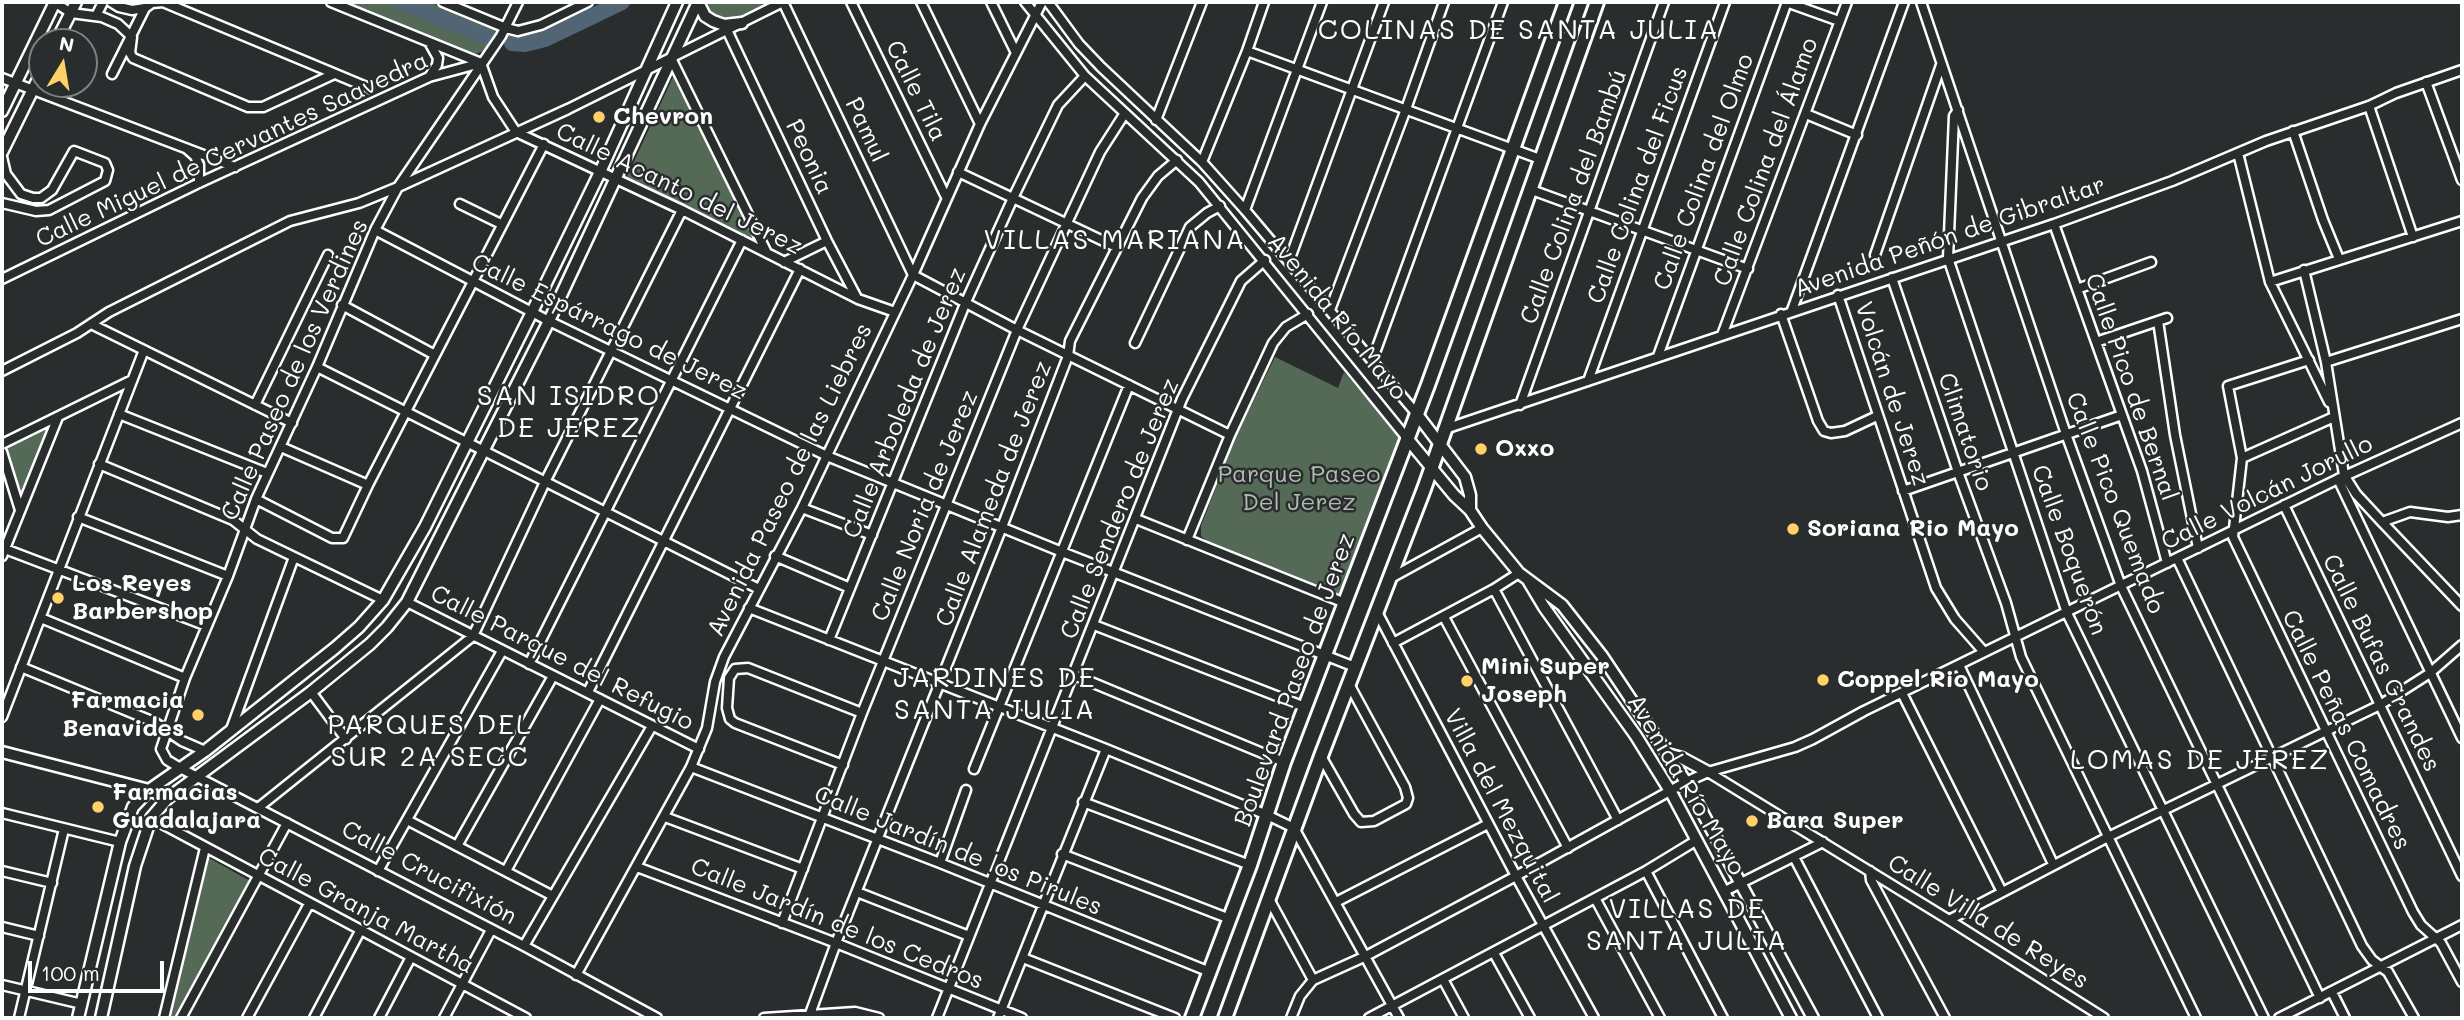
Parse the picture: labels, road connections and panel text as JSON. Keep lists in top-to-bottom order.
{
  "streets": {
    "main road": ["Boulevard Paseo de Jerez"],
    "street": [
      "Calle Tila",
      "Pamul",
      "Calle Miguel de Cervantes Saavedra",
      "Peonia",
      "Calle Colina del Álamo",
      "Calle Colina del Olmo",
      "Calle Colina del Ficus",
      "Calle Acanto del Jerez",
      "Calle Colina del Bambú",
      "Avenida Peñón de Gibraltar",
      "Avenida Río Mayo",
      "Calle Espárrago de Jerez",
      "Calle Paseo de los Verdines",
      "Calle Pico de Bernal",
      "Volcán de Jerez",
      "Calle Arboleda de Jerez",
      "Climatorio",
      "Avenida Paseo de las Liebres",
      "Calle Volcán Jorullo",
      "Calle Alameda de Jerez",
      "Calle Pico Quemado",
      "Calle Noria de Jerez",
      "Calle Sendero de Jerez",
      "Calle Boquerón",
      "Calle Parque del Refugio",
      "Calle Bufas Grandes",
      "Calle Peñas Comadres",
      "Villa del Mezquital",
      "Calle Jardín de los Pirules",
      "Calle Crucifixión",
      "Calle Granja Martha",
      "Calle Villa de Reyes",
      "Calle Jardín de los Cedros"
    ]
  },
  "crossings": [
    ["Calle Tila", "Avenida Paseo de las Liebres"],
    ["Pamul", "Avenida Paseo de las Liebres"],
    ["Calle Miguel de Cervantes Saavedra", "Calle Paseo de los Verdines"],
    ["Peonia", "Calle Acanto del Jerez"],
    ["Calle Colina del Álamo", "Avenida Peñón de Gibraltar"],
    ["Calle Colina del Olmo", "Avenida Peñón de Gibraltar"],
    ["Calle Colina del Ficus", "Avenida Peñón de Gibraltar"],
    ["Calle Acanto del Jerez", "Avenida Paseo de las Liebres"],
    ["Calle Colina del Bambú", "Avenida Peñón de Gibraltar"],
    ["Avenida Peñón de Gibraltar", "Calle Pico de Bernal"],
    ["Avenida Peñón de Gibraltar", "Volcán de Jerez"],
    ["Avenida Peñón de Gibraltar", "Climatorio"],
    ["Avenida Peñón de Gibraltar", "Calle Pico Quemado"],
    ["Avenida Peñón de Gibraltar", "Calle Boquerón"],
    ["Avenida Peñón de Gibraltar", "Boulevard Paseo de Jerez"],
    ["Avenida Río Mayo", "Calle Arboleda de Jerez"],
    ["Avenida Río Mayo", "Avenida Paseo de las Liebres"],
    ["Avenida Río Mayo", "Calle Volcán Jorullo"],
    ["Avenida Río Mayo", "Calle Alameda de Jerez"],
    ["Avenida Río Mayo", "Calle Noria de Jerez"],
    ["Avenida Río Mayo", "Calle Sendero de Jerez"],
    ["Avenida Río Mayo", "Boulevard Paseo de Jerez"],
    ["Calle Espárrago de Jerez", "Calle Paseo de los Verdines"],
    ["Calle Espárrago de Jerez", "Calle Arboleda de Jerez"],
    ["Calle Espárrago de Jerez", "Avenida Paseo de las Liebres"],
    ["Calle Espárrago de Jerez", "Calle Alameda de Jerez"],
    ["Calle Espárrago de Jerez", "Calle Noria de Jerez"],
    ["Calle Espárrago de Jerez", "Calle Sendero de Jerez"],
    ["Calle Espárrago de Jerez", "Boulevard Paseo de Jerez"],
    ["Calle Paseo de los Verdines", "Calle Crucifixión"],
    ["Calle Pico de Bernal", "Calle Volcán Jorullo"],
    ["Volcán de Jerez", "Calle Volcán Jorullo"],
    ["Climatorio", "Calle Volcán Jorullo"],
    ["Avenida Paseo de las Liebres", "Calle Parque del Refugio"],
    ["Avenida Paseo de las Liebres", "Calle Jardín de los Pirules"],
    ["Avenida Paseo de las Liebres", "Calle Crucifixión"],
    ["Avenida Paseo de las Liebres", "Calle Jardín de los Cedros"],
    ["Calle Volcán Jorullo", "Calle Pico Quemado"],
    ["Calle Volcán Jorullo", "Calle Boquerón"],
    ["Calle Volcán Jorullo", "Calle Bufas Grandes"],
    ["Calle Volcán Jorullo", "Calle Peñas Comadres"],
    ["Calle Volcán Jorullo", "Villa del Mezquital"],
    ["Calle Volcán Jorullo", "Calle Villa de Reyes"],
    ["Calle Alameda de Jerez", "Calle Jardín de los Pirules"],
    ["Calle Alameda de Jerez", "Calle Jardín de los Cedros"],
    ["Calle Pico Quemado", "Calle Boquerón"],
    ["Calle Noria de Jerez", "Calle Jardín de los Pirules"],
    ["Calle Noria de Jerez", "Calle Jardín de los Cedros"],
    ["Calle Sendero de Jerez", "Calle Jardín de los Pirules"],
    ["Calle Sendero de Jerez", "Calle Jardín de los Cedros"],
    ["Boulevard Paseo de Jerez", "Villa del Mezquital"],
    ["Boulevard Paseo de Jerez", "Calle Jardín de los Pirules"]
  ],
  "districts": [
    "COLINAS DE SANTA JULIA",
    "VILLAS MARIANA",
    "SAN ISIDRO DE JEREZ",
    "JARDINES DE SANTA JULIA",
    "PARQUES DEL SUR 2A SECC",
    "LOMAS DE JEREZ",
    "VILLAS DE SANTA JULIA"
  ],
  "parks": ["Parque Paseo Del Jerez"],
  "places": [
    "Chevron",
    "Oxxo",
    "Soriana Rio Mayo",
    "Los Reyes Barbershop",
    "Coppel Rio Mayo",
    "Mini Super Joseph",
    "Farmacia Benavides",
    "Farmacias Guadalajara",
    "Bara Super"
  ],
  "scale_bar": "100 m",
  "north": "top"
}
